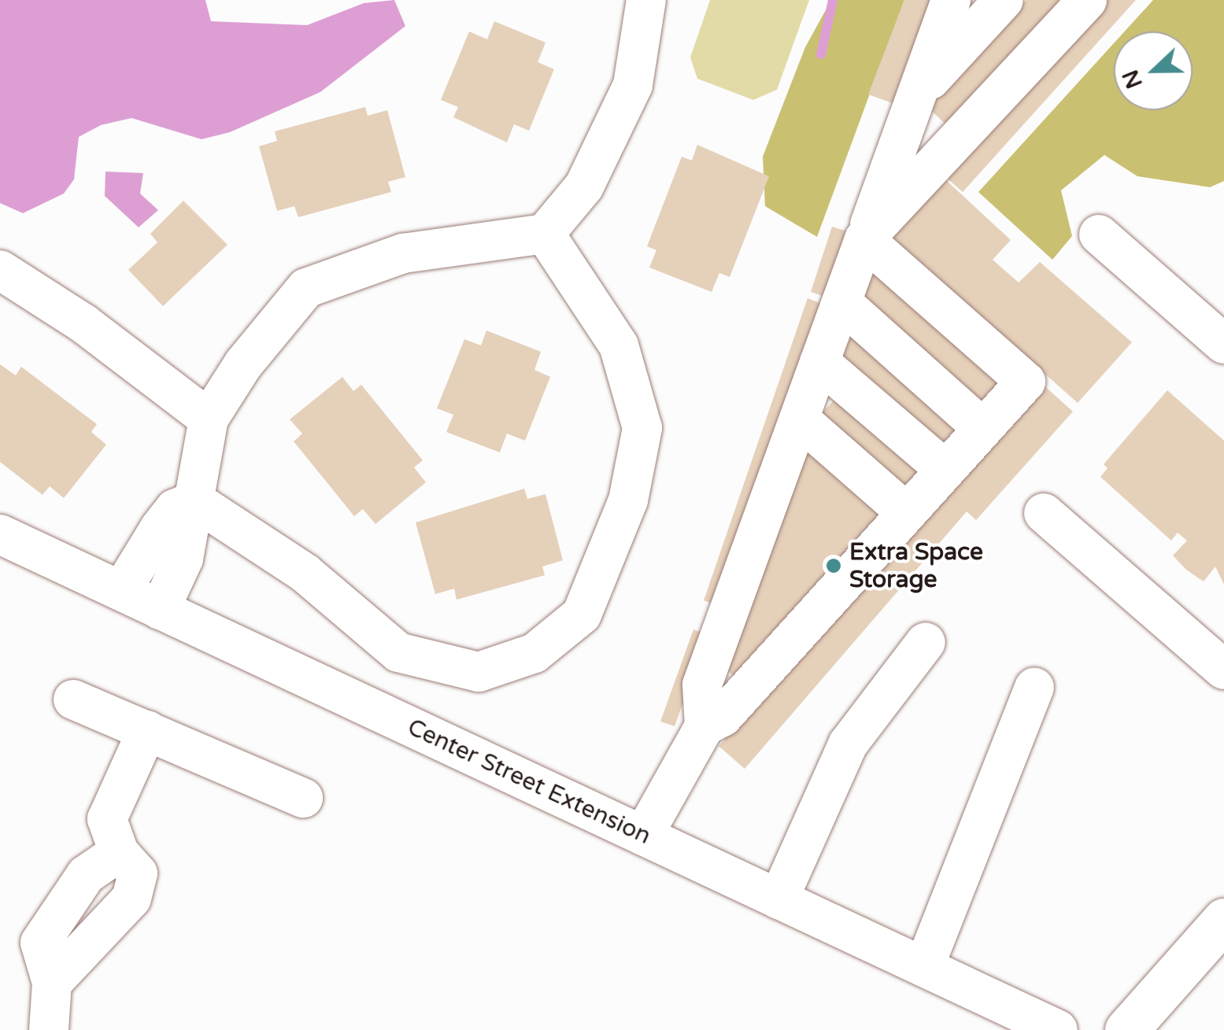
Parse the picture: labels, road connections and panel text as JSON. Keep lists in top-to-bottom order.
{
  "streets": {
    "street": ["Center Street Extension"]
  },
  "places": ["Extra Space Storage"],
  "north": "left"
}
